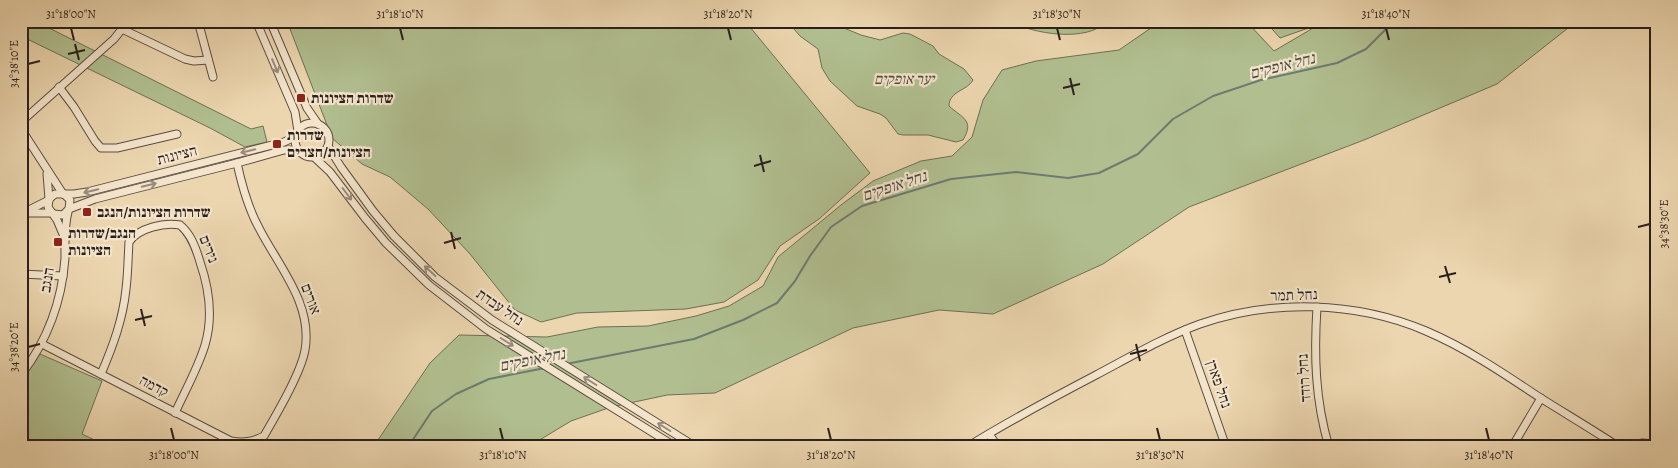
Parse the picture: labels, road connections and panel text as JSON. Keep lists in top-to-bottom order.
{
  "streets": {
    "street": [
      "הציונות",
      "נירים",
      "הנגב",
      "נחל תמר",
      "אורים",
      "נחל עבדת",
      "נחל רודד",
      "נחל פארן",
      "קדמה"
    ]
  },
  "crossings": [
    ["הציונות", "הנגב"],
    ["הציונות", "אורים"],
    ["הציונות", "נחל עבדת"],
    ["נירים", "קדמה"],
    ["הנגב", "קדמה"],
    ["נחל תמר", "נחל רודד"],
    ["נחל תמר", "נחל פארן"],
    ["אורים", "קדמה"]
  ],
  "water": ["נחל אופקים"],
  "parks": ["יער אופקים"],
  "places": {
    "transit": [
      "שדרות הציונות",
      "שדרות הציונות/חצרים",
      "שדרות הציונות/הנגב",
      "הנגב/שדרות הציונות"
    ]
  },
  "coordinates": [
    "31°18'00\"N",
    "31°18'10\"N",
    "31°18'20\"N",
    "31°18'30\"N",
    "31°18'40\"N",
    "34°38'10\"E",
    "34°38'30\"E",
    "34°38'20\"E"
  ]
}
